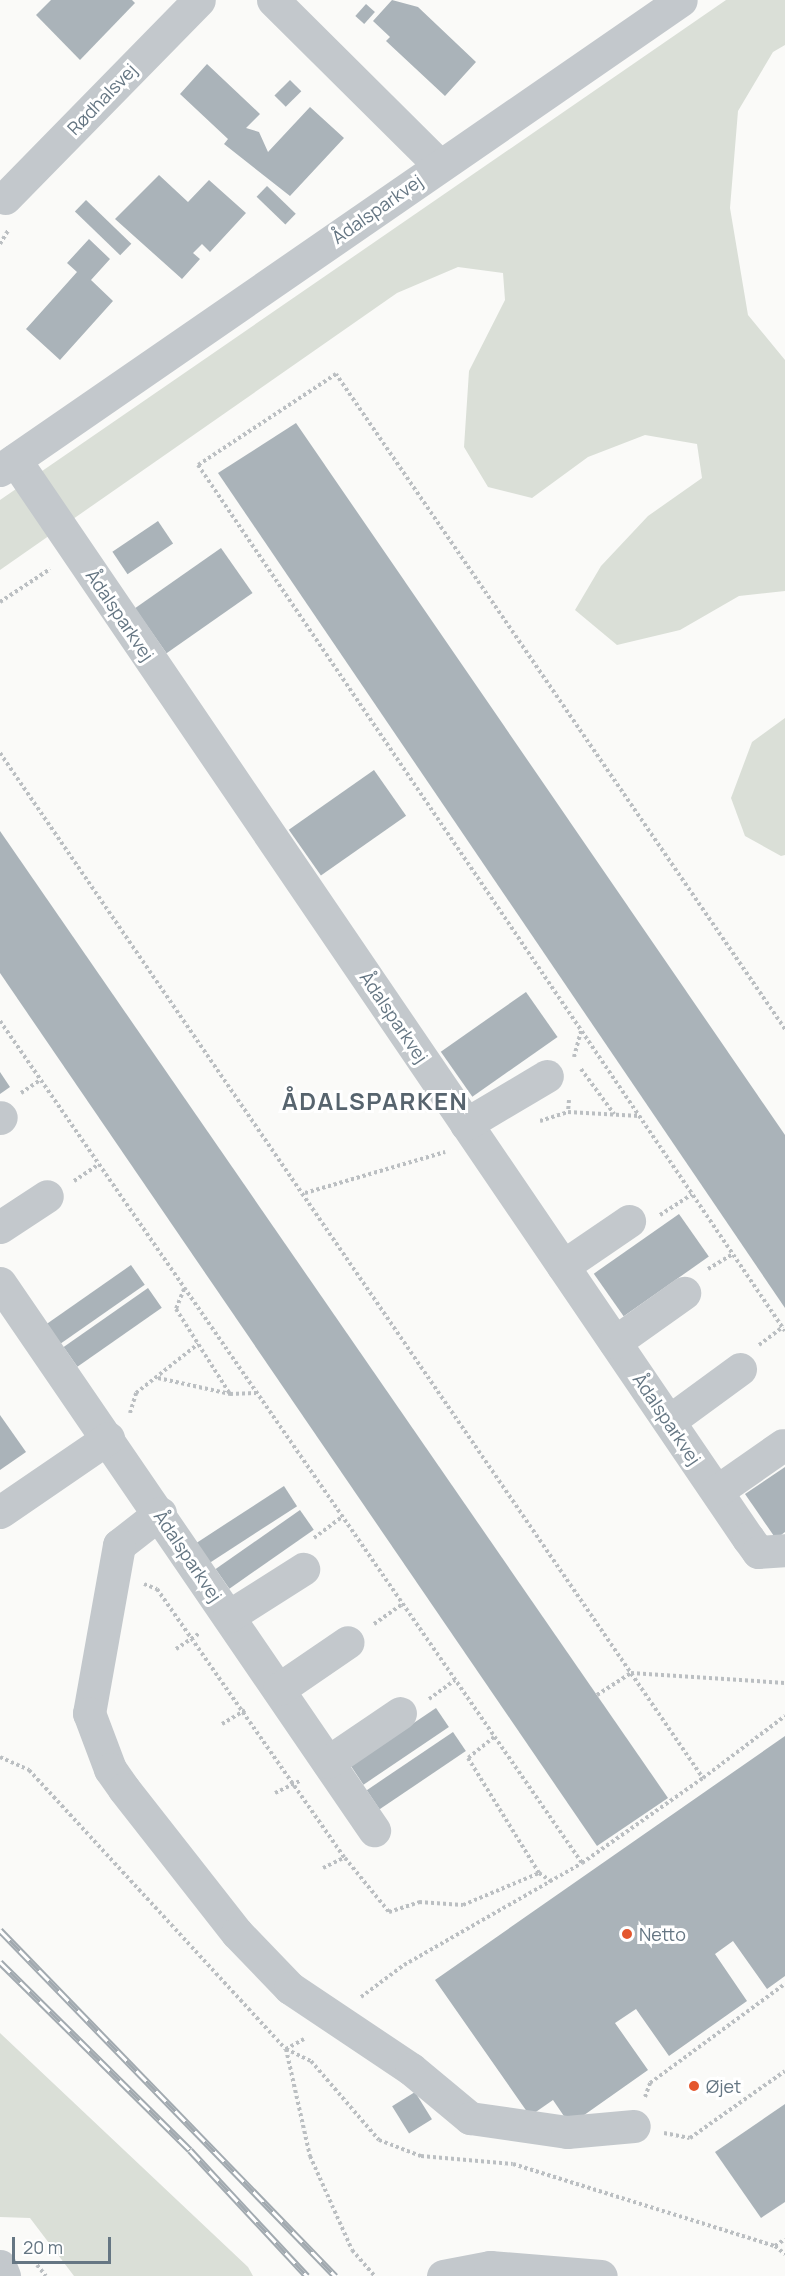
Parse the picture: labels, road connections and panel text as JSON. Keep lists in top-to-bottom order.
{
  "streets": {
    "street": ["Rødhalsvej", "Ådalsparkvej"]
  },
  "districts": ["ÅDALSPARKEN"],
  "places": ["Netto", "Øjet"],
  "scale_bar": "20 m"
}
